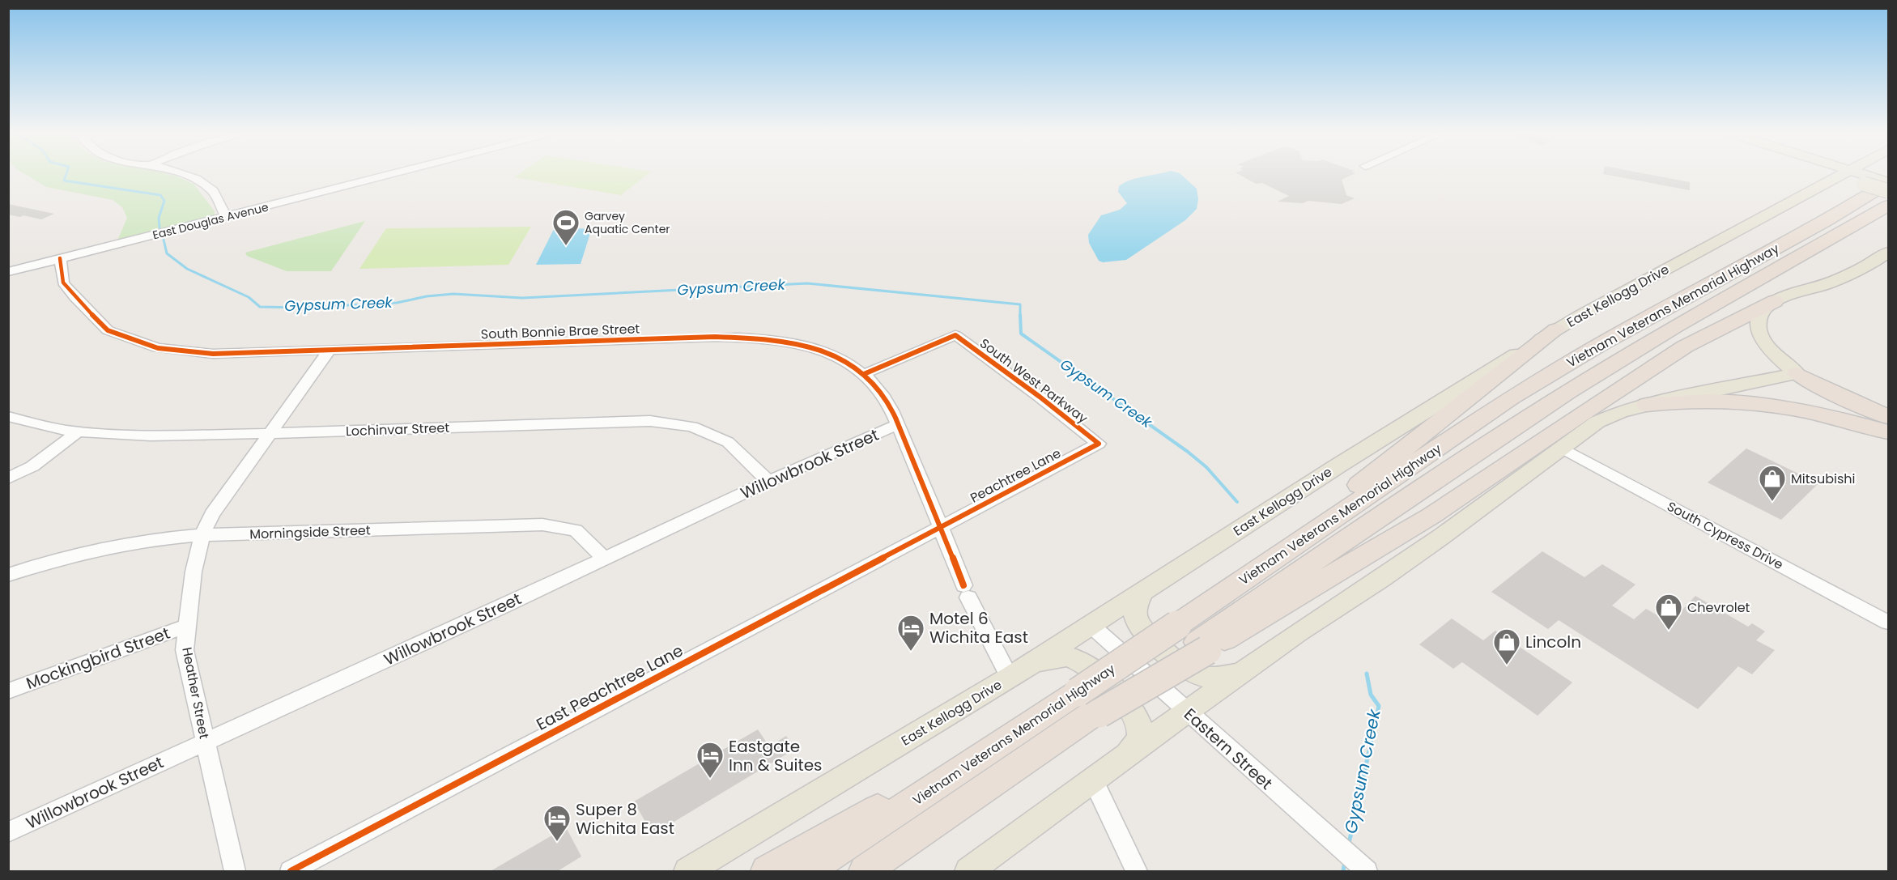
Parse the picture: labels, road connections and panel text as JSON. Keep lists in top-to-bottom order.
{
  "streets": {
    "highway": ["Vietnam Veterans Memorial Highway"],
    "main road": ["East Kellogg Drive"],
    "street": [
      "East Douglas Avenue",
      "South Bonnie Brae Street",
      "South West Parkway",
      "Lochinvar Street",
      "Willowbrook Street",
      "Peachtree Lane",
      "Morningside Street",
      "South Cypress Drive",
      "Mockingbird Street",
      "East Peachtree Lane",
      "Heather Street",
      "Eastern Street"
    ]
  },
  "crossings": [
    ["East Douglas Avenue", "South Bonnie Brae Street"],
    ["East Kellogg Drive", "South Bonnie Brae Street"],
    ["East Kellogg Drive", "Eastern Street"],
    ["South Bonnie Brae Street", "South West Parkway"],
    ["South Bonnie Brae Street", "Willowbrook Street"],
    ["South Bonnie Brae Street", "Peachtree Lane"],
    ["South Bonnie Brae Street", "East Peachtree Lane"],
    ["South Bonnie Brae Street", "Heather Street"],
    ["South West Parkway", "Peachtree Lane"],
    ["Lochinvar Street", "Willowbrook Street"],
    ["Lochinvar Street", "Heather Street"],
    ["Willowbrook Street", "Morningside Street"],
    ["Willowbrook Street", "Heather Street"],
    ["Peachtree Lane", "East Peachtree Lane"],
    ["Morningside Street", "Heather Street"],
    ["Mockingbird Street", "Heather Street"]
  ],
  "water": ["Gypsum Creek"],
  "places": {
    "sports": ["Garvey Aquatic Center"],
    "shop": ["Mitsubishi", "Chevrolet", "Lincoln"],
    "hotel": ["Motel 6 Wichita East", "Eastgate Inn & Suites", "Super 8 Wichita East"]
  }
}
